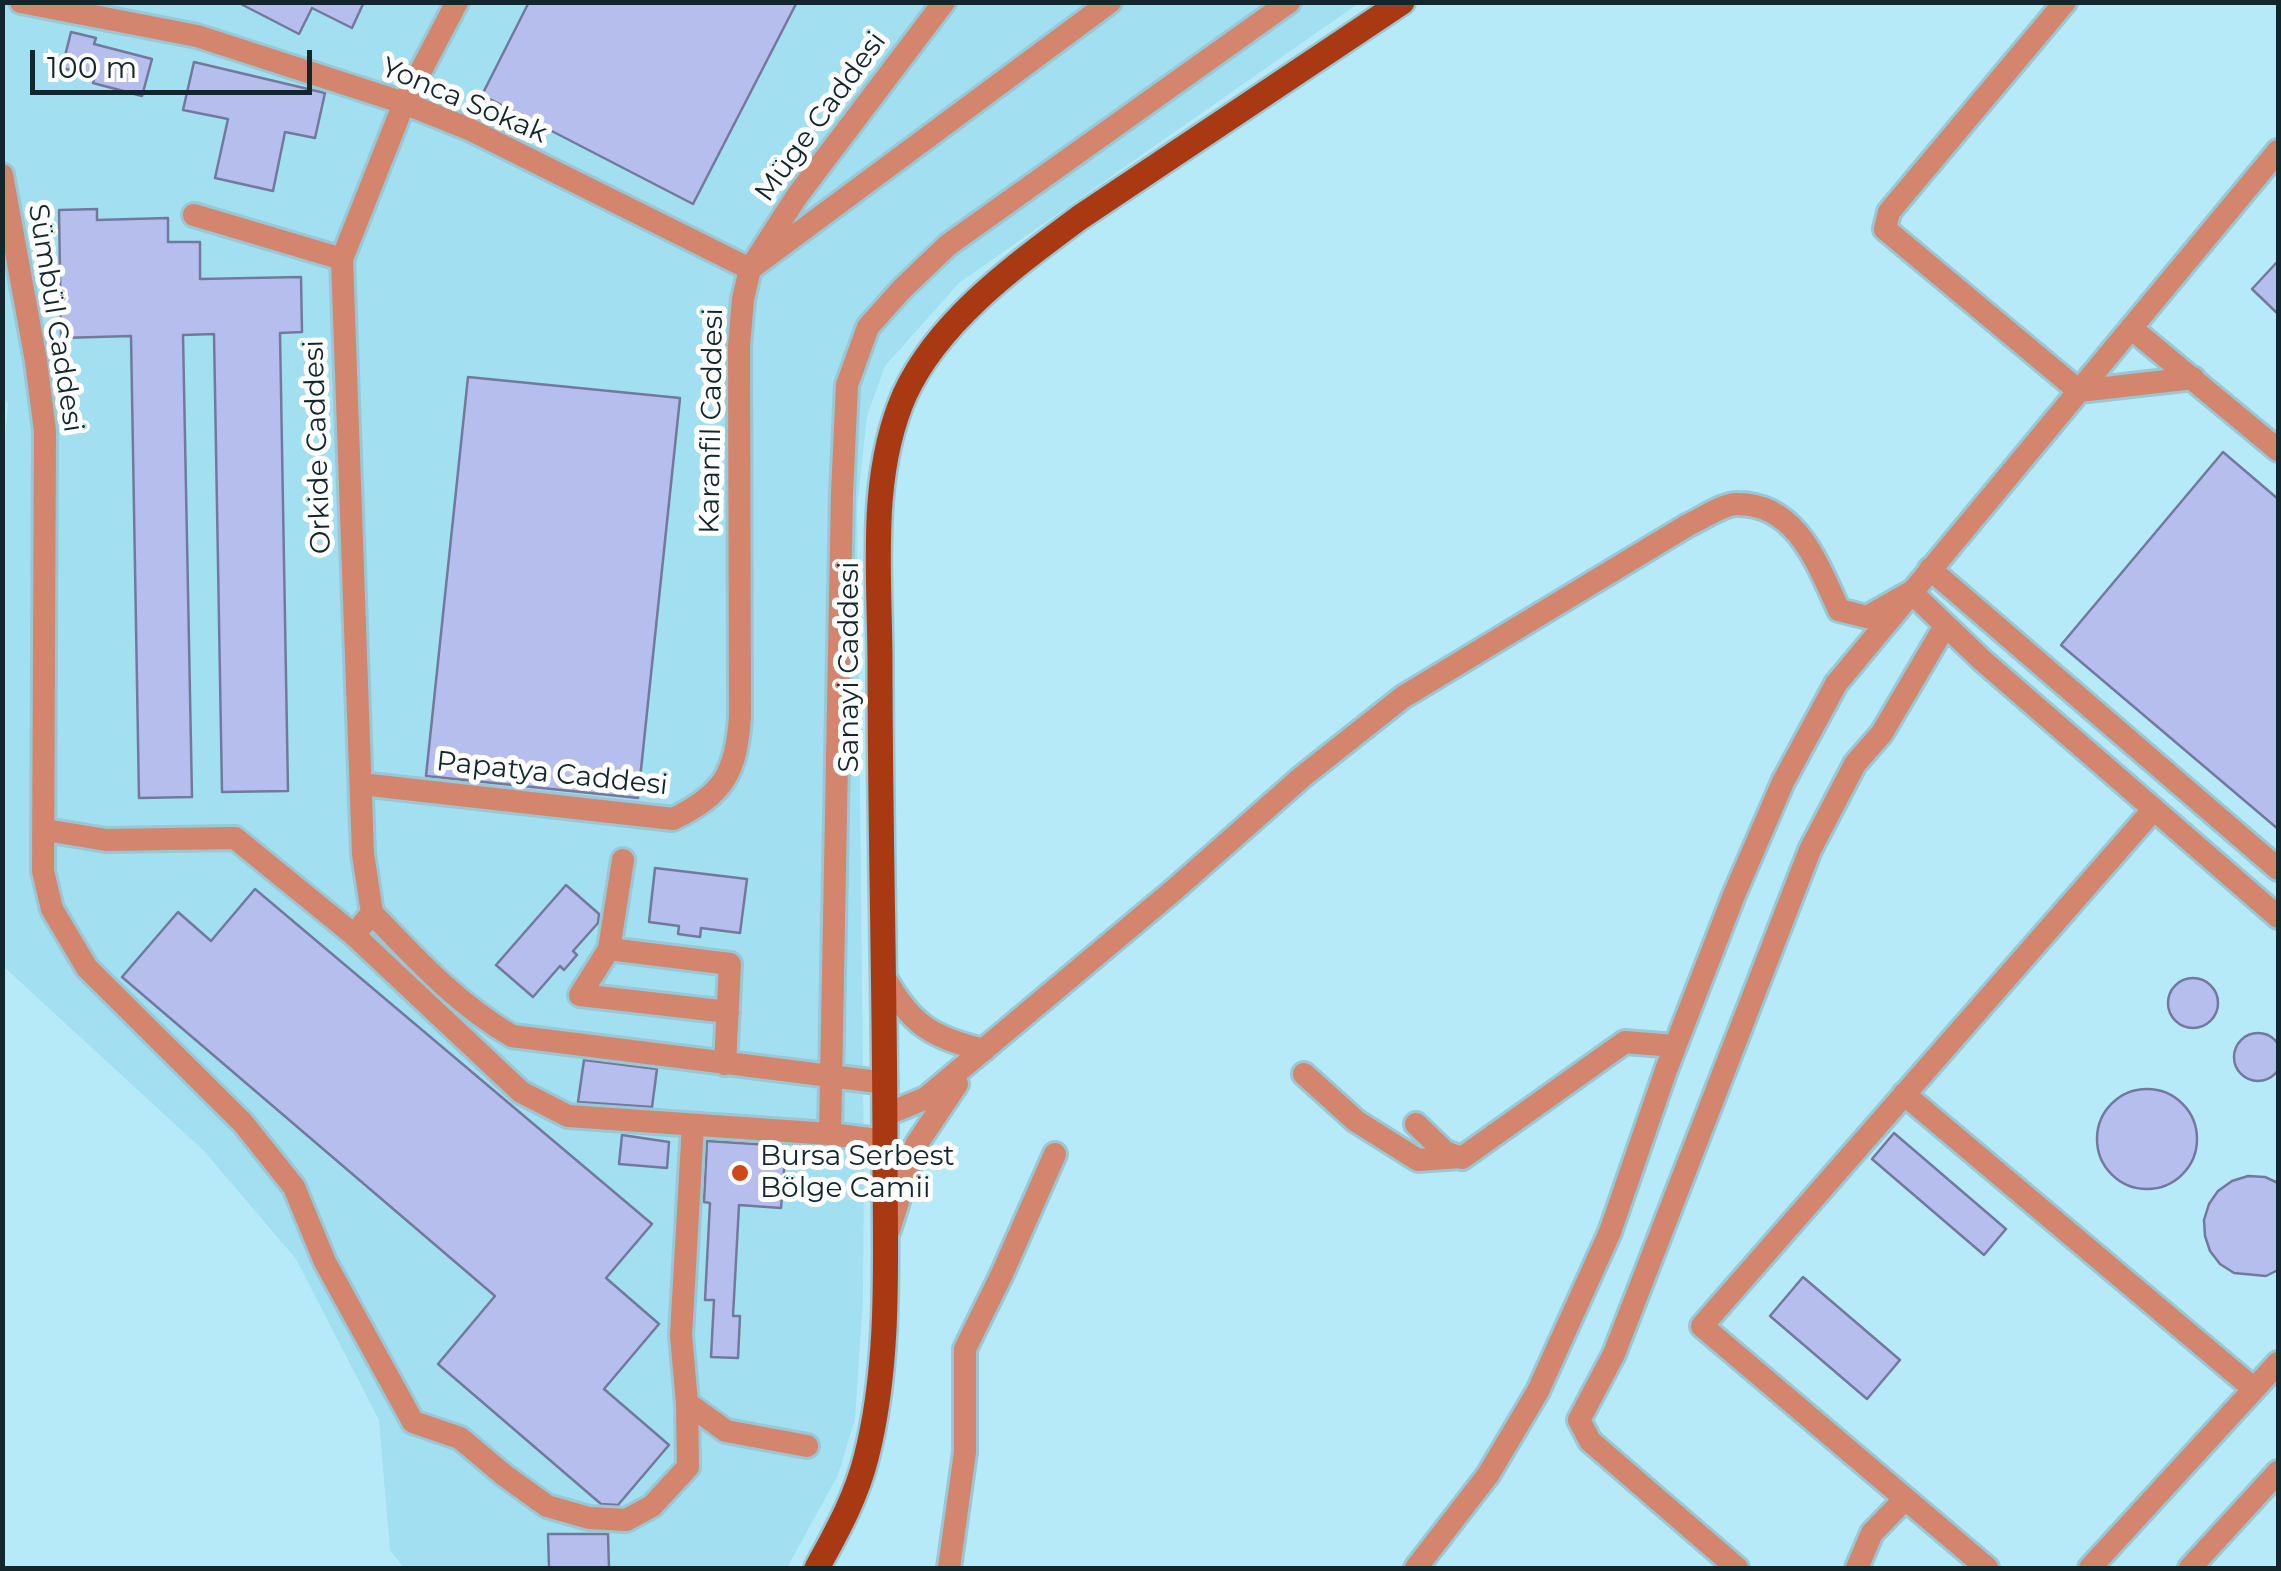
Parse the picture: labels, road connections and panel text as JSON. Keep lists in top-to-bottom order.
{
  "streets": {
    "main road": ["Sanayi Caddesi"],
    "street": [
      "Yonca Sokak",
      "Müge Caddesi",
      "Sümbül Caddesi",
      "Karanfil Caddesi",
      "Orkide Caddesi",
      "Papatya Caddesi"
    ]
  },
  "crossings": [
    ["Yonca Sokak", "Müge Caddesi"],
    ["Yonca Sokak", "Karanfil Caddesi"],
    ["Yonca Sokak", "Orkide Caddesi"],
    ["Müge Caddesi", "Karanfil Caddesi"],
    ["Karanfil Caddesi", "Papatya Caddesi"],
    ["Orkide Caddesi", "Papatya Caddesi"]
  ],
  "places": ["Bursa Serbest Bölge Camii"],
  "scale_bar": "100 m"
}
